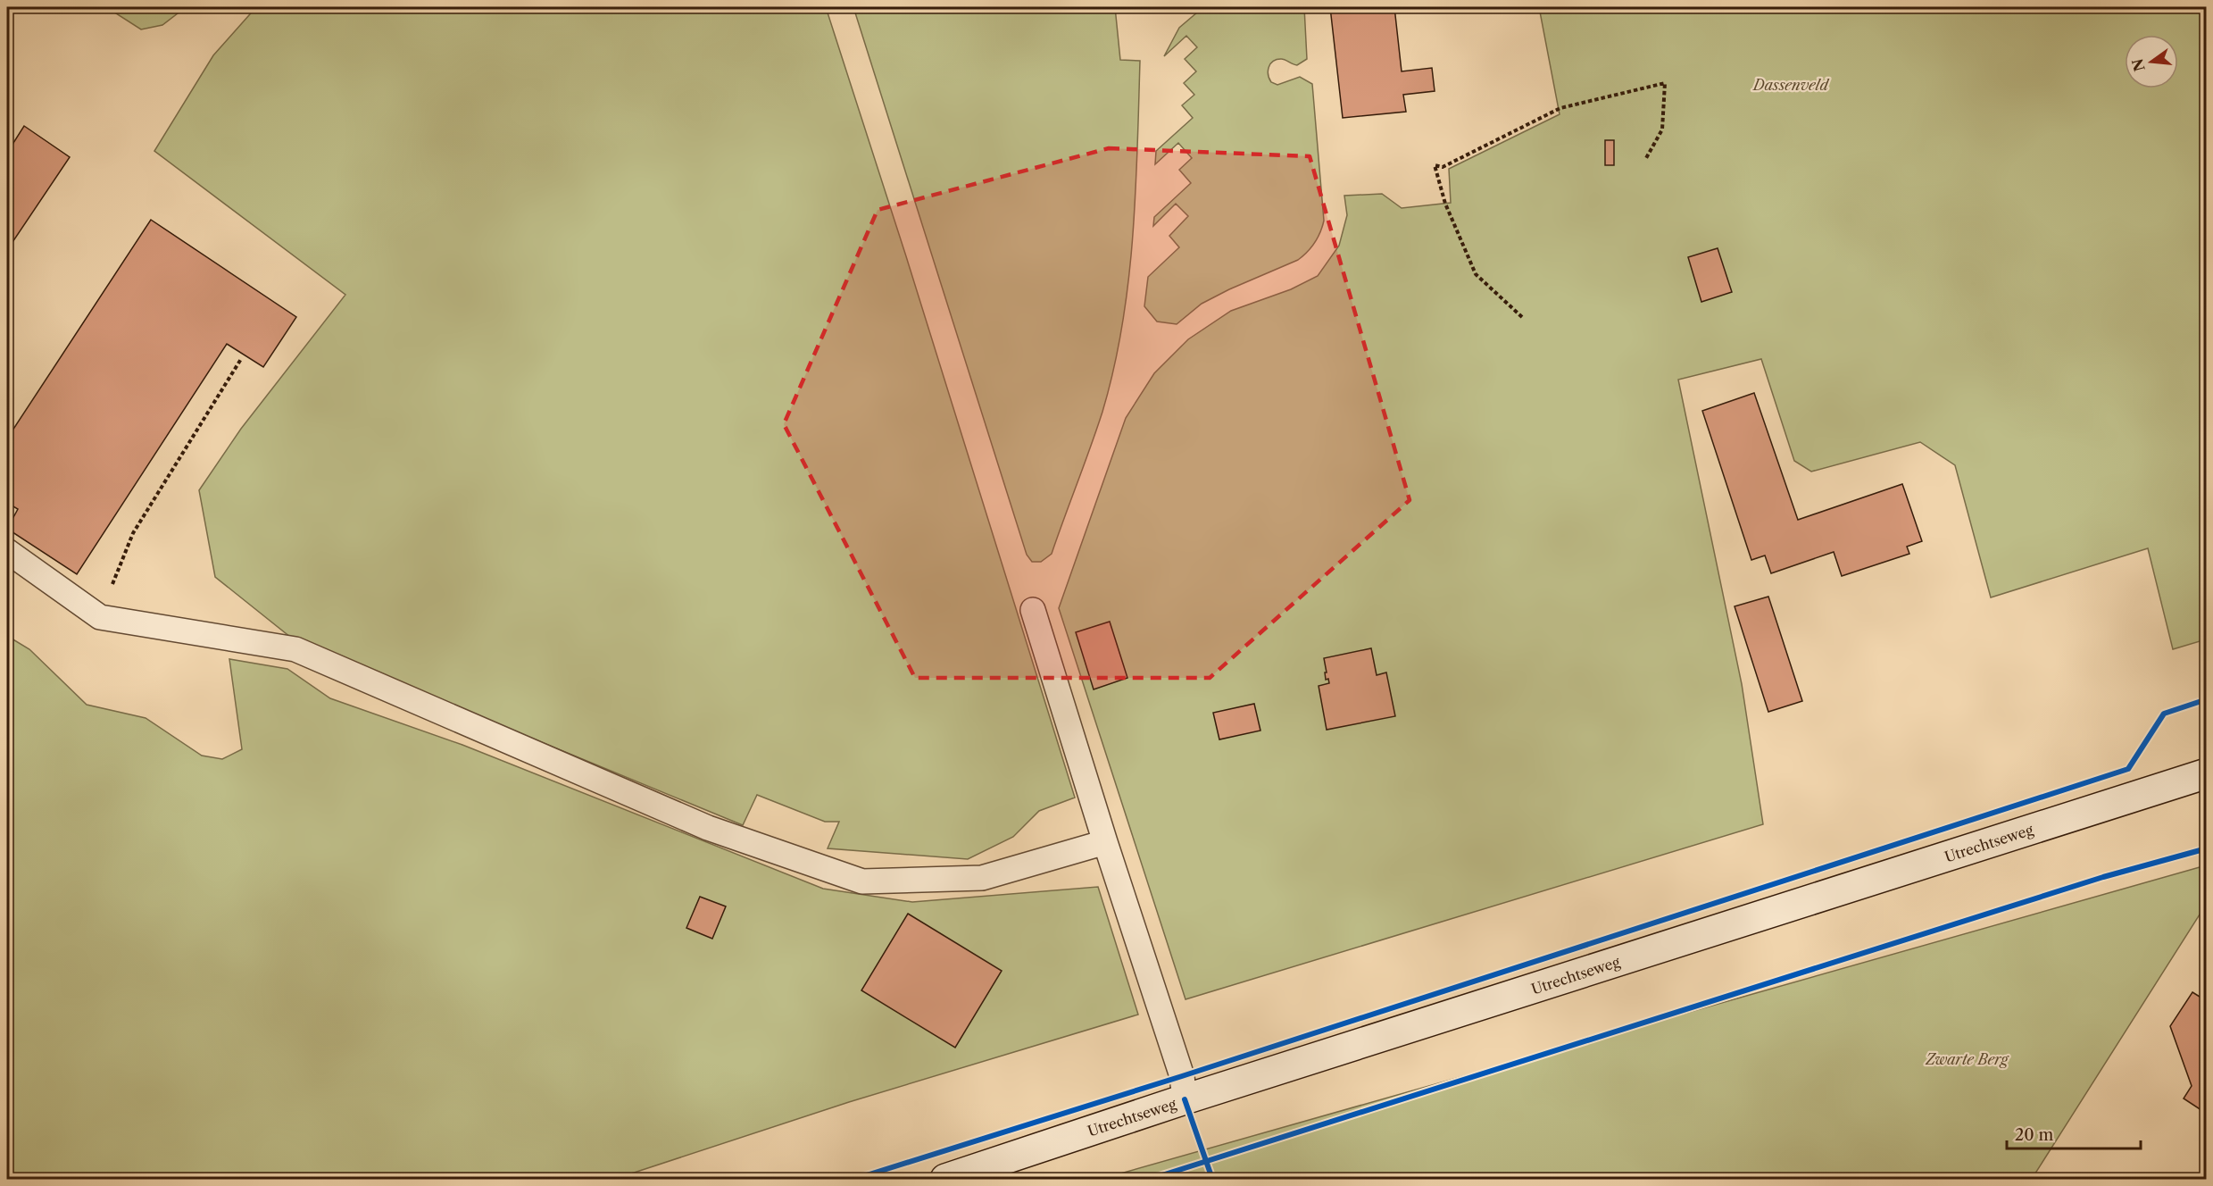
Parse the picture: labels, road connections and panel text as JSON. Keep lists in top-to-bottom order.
{
  "streets": {
    "main road": ["Utrechtseweg"]
  },
  "parks": ["Dassenveld", "Zwarte Berg"],
  "scale_bar": "20 m",
  "north": "left"
}
